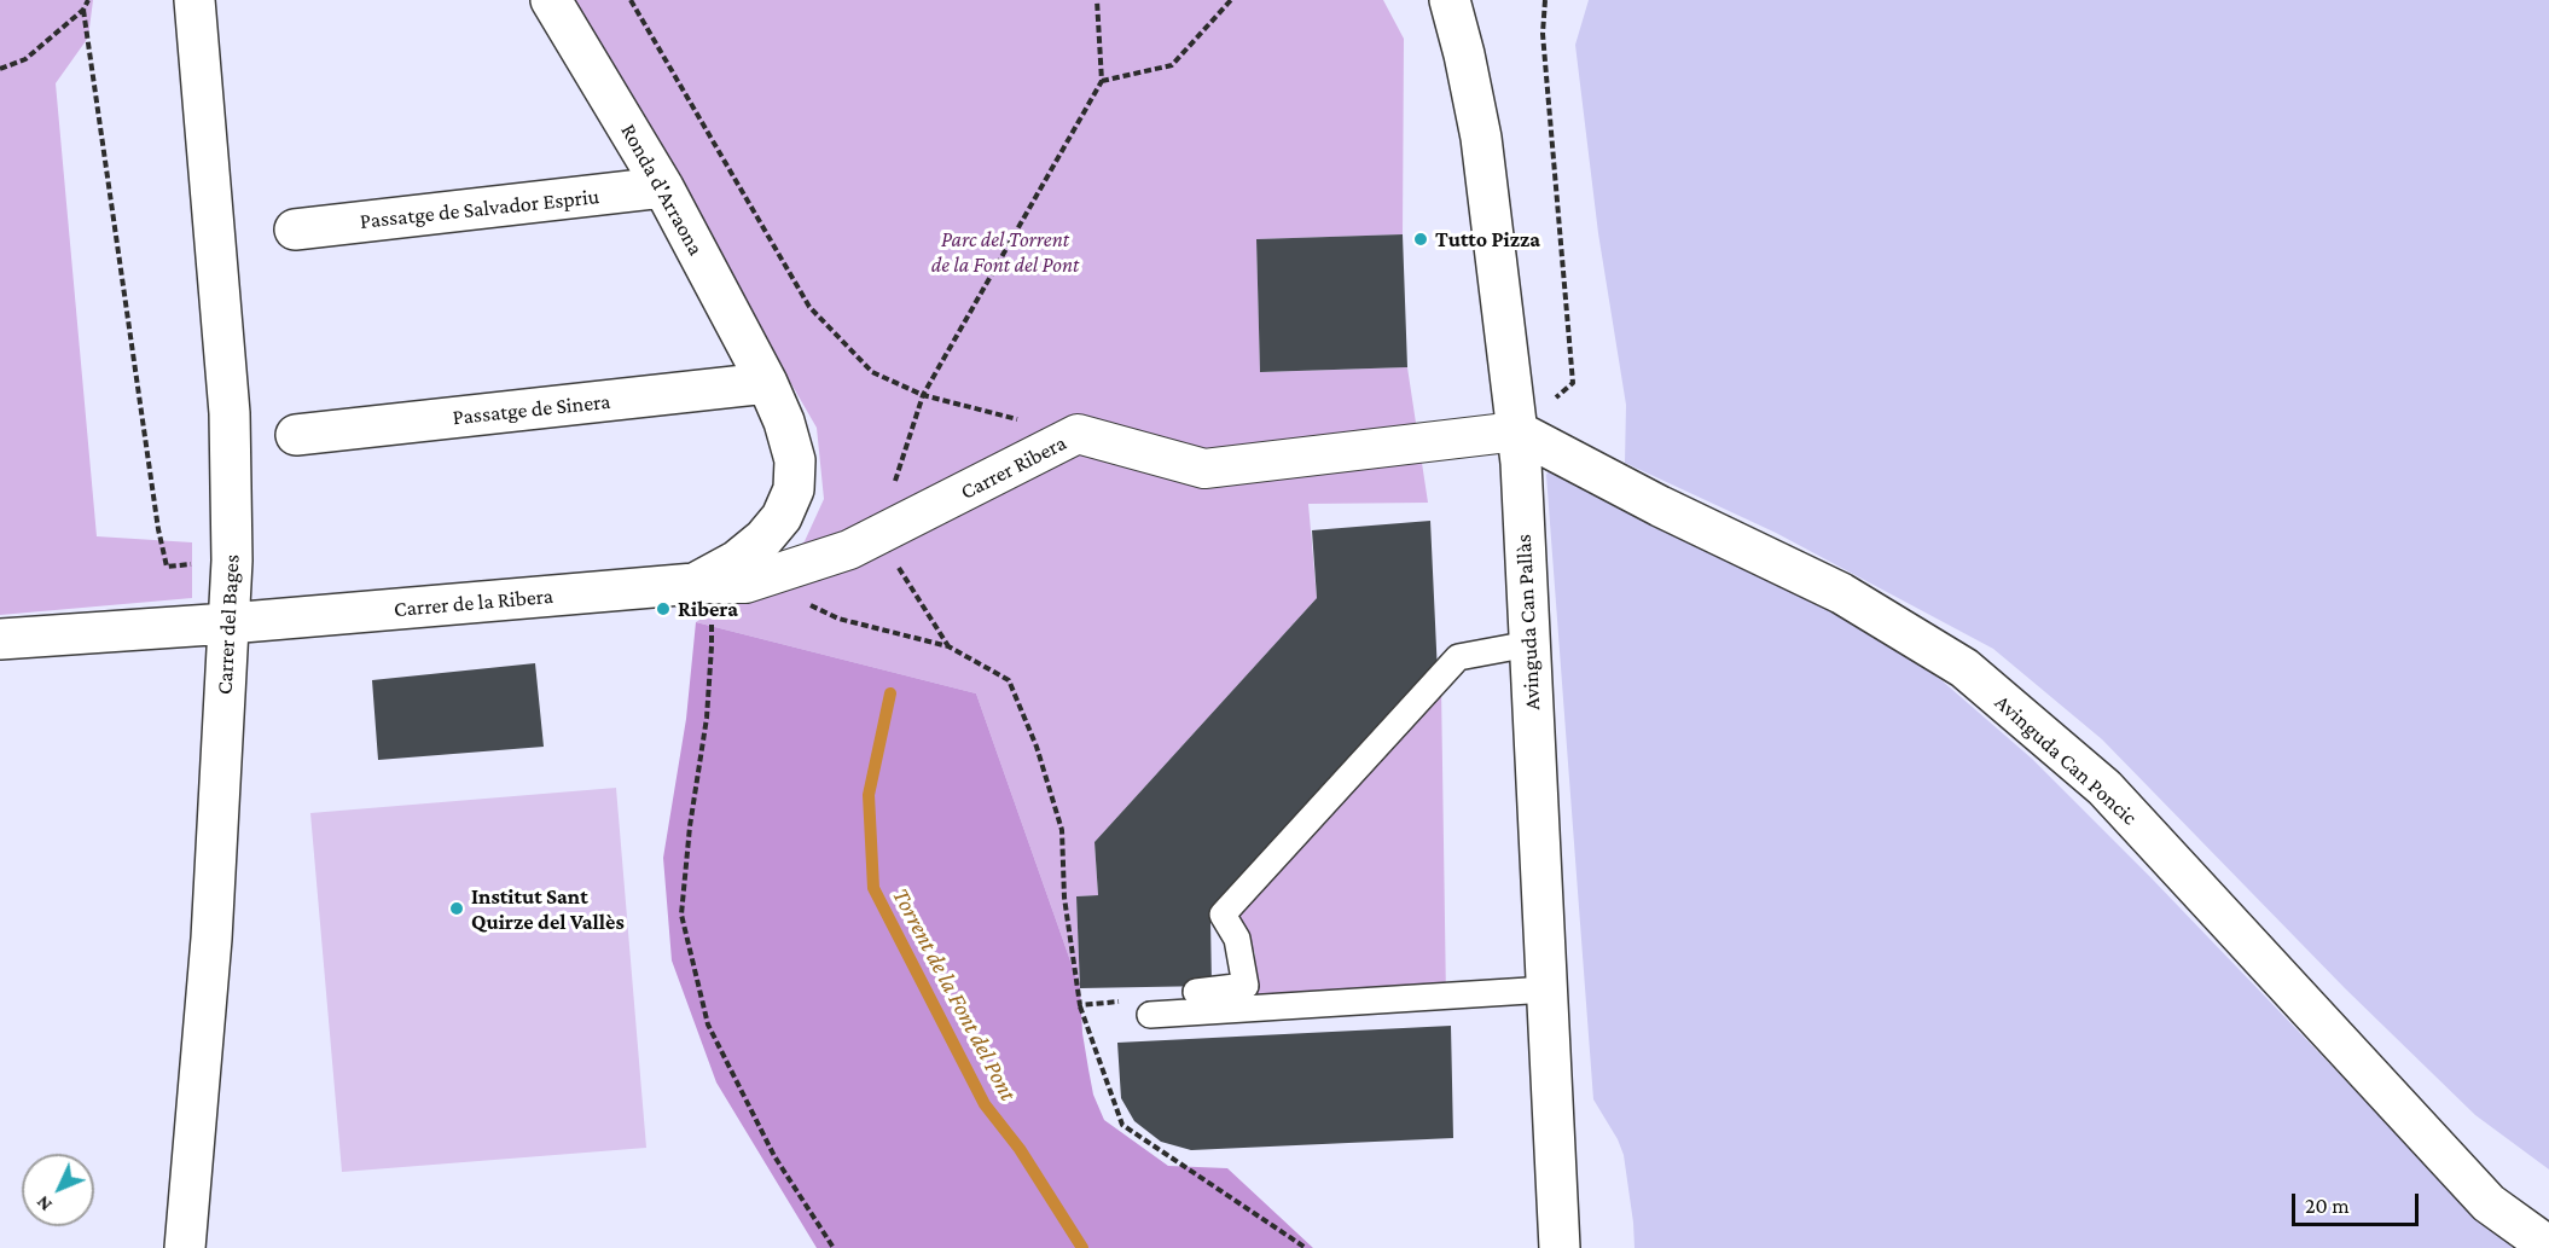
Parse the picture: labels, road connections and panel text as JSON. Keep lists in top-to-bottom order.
{
  "streets": {
    "street": [
      "Ronda d'Arraona",
      "Passatge de Salvador Espriu",
      "Passatge de Sinera",
      "Carrer Ribera",
      "Carrer de la Ribera",
      "Avinguda Can Pallàs",
      "Carrer del Bages",
      "Avinguda Can Poncic"
    ]
  },
  "crossings": [
    ["Ronda d'Arraona", "Passatge de Salvador Espriu"],
    ["Ronda d'Arraona", "Passatge de Sinera"],
    ["Ronda d'Arraona", "Carrer de la Ribera"],
    ["Passatge de Sinera", "Carrer de la Ribera"],
    ["Carrer Ribera", "Carrer de la Ribera"],
    ["Carrer Ribera", "Avinguda Can Pallàs"],
    ["Carrer Ribera", "Avinguda Can Poncic"],
    ["Carrer de la Ribera", "Carrer del Bages"],
    ["Avinguda Can Pallàs", "Avinguda Can Poncic"]
  ],
  "water": ["Torrent de la Font del Pont"],
  "parks": ["Parc del Torrent de la Font del Pont"],
  "places": ["Tutto Pizza", "Ribera", "Institut Sant Quirze del Vallès"],
  "scale_bar": "20 m",
  "north": "bottom left"
}
